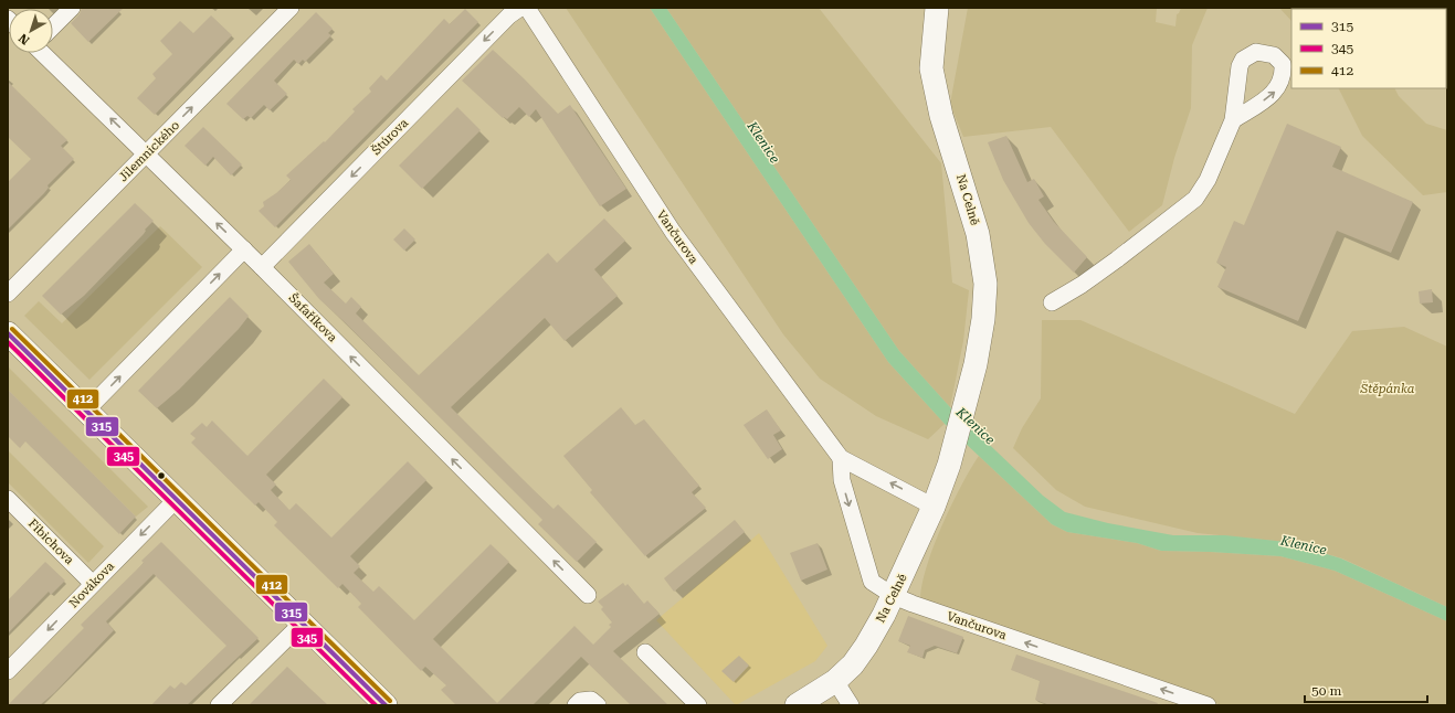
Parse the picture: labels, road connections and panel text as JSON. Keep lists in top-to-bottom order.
{
  "streets": {
    "street": [
      "Štúrova",
      "Jilemnického",
      "Na Celně",
      "Vančurova",
      "Šafaříkova",
      "Fibichova",
      "Novákova"
    ]
  },
  "crossings": [
    ["Štúrova", "Šafaříkova"],
    ["Jilemnického", "Šafaříkova"],
    ["Na Celně", "Vančurova"],
    ["Fibichova", "Novákova"]
  ],
  "one_way": [
    "Štúrova",
    "Jilemnického",
    "Šafaříkova",
    "Novákova"
  ],
  "water": ["Klenice"],
  "parks": ["Štěpánka"],
  "lines": ["transit line 412", "transit line 315", "transit line 345"],
  "legend": ["315", "345", "412"],
  "scale_bar": "50 m",
  "north": "bottom left"
}
